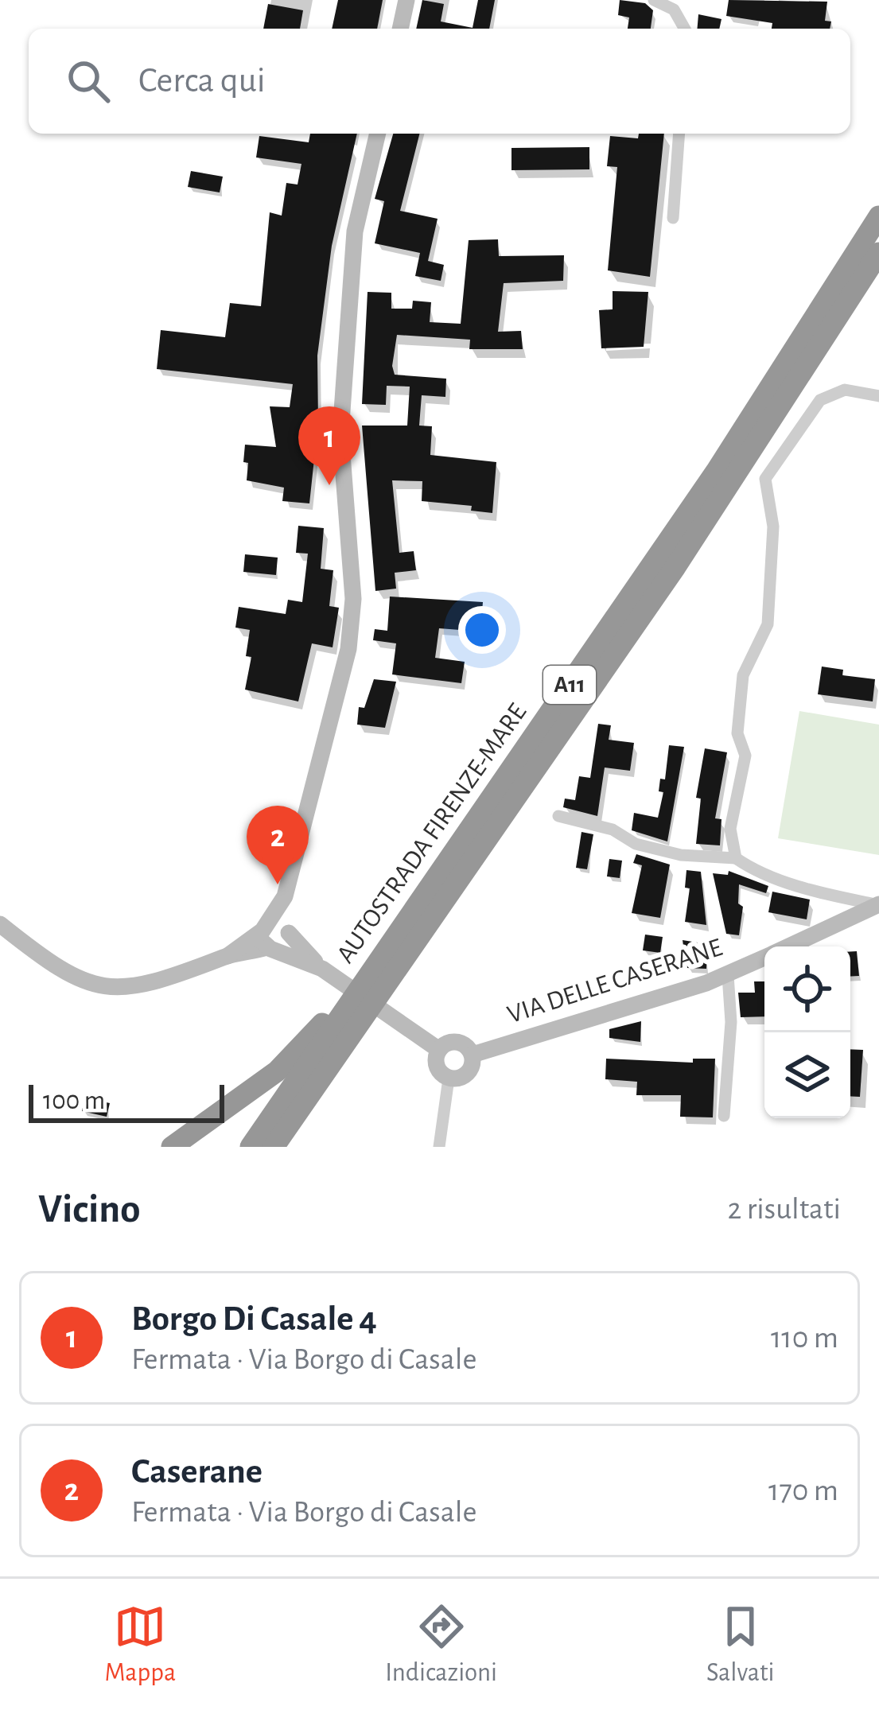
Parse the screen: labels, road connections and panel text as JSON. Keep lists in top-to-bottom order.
{
  "streets": {
    "highway": ["A11", "AUTOSTRADA FIRENZE-MARE"],
    "street": ["VIA DELLE CASERANE"]
  },
  "scale_bar": "100 m",
  "page": {
    "search": "Cerca qui",
    "pins": ["1", "2"],
    "scale": "100 m",
    "heading": ["Vicino", "2 risultati"],
    "list": [
      {
        "mark": "1",
        "name": "Borgo Di Casale 4",
        "note": "Fermata · Via Borgo di Casale",
        "value": "110 m"
      },
      {
        "mark": "2",
        "name": "Caserane",
        "note": "Fermata · Via Borgo di Casale",
        "value": "170 m"
      }
    ],
    "nav": ["Mappa", "Indicazioni", "Salvati"]
  }
}
